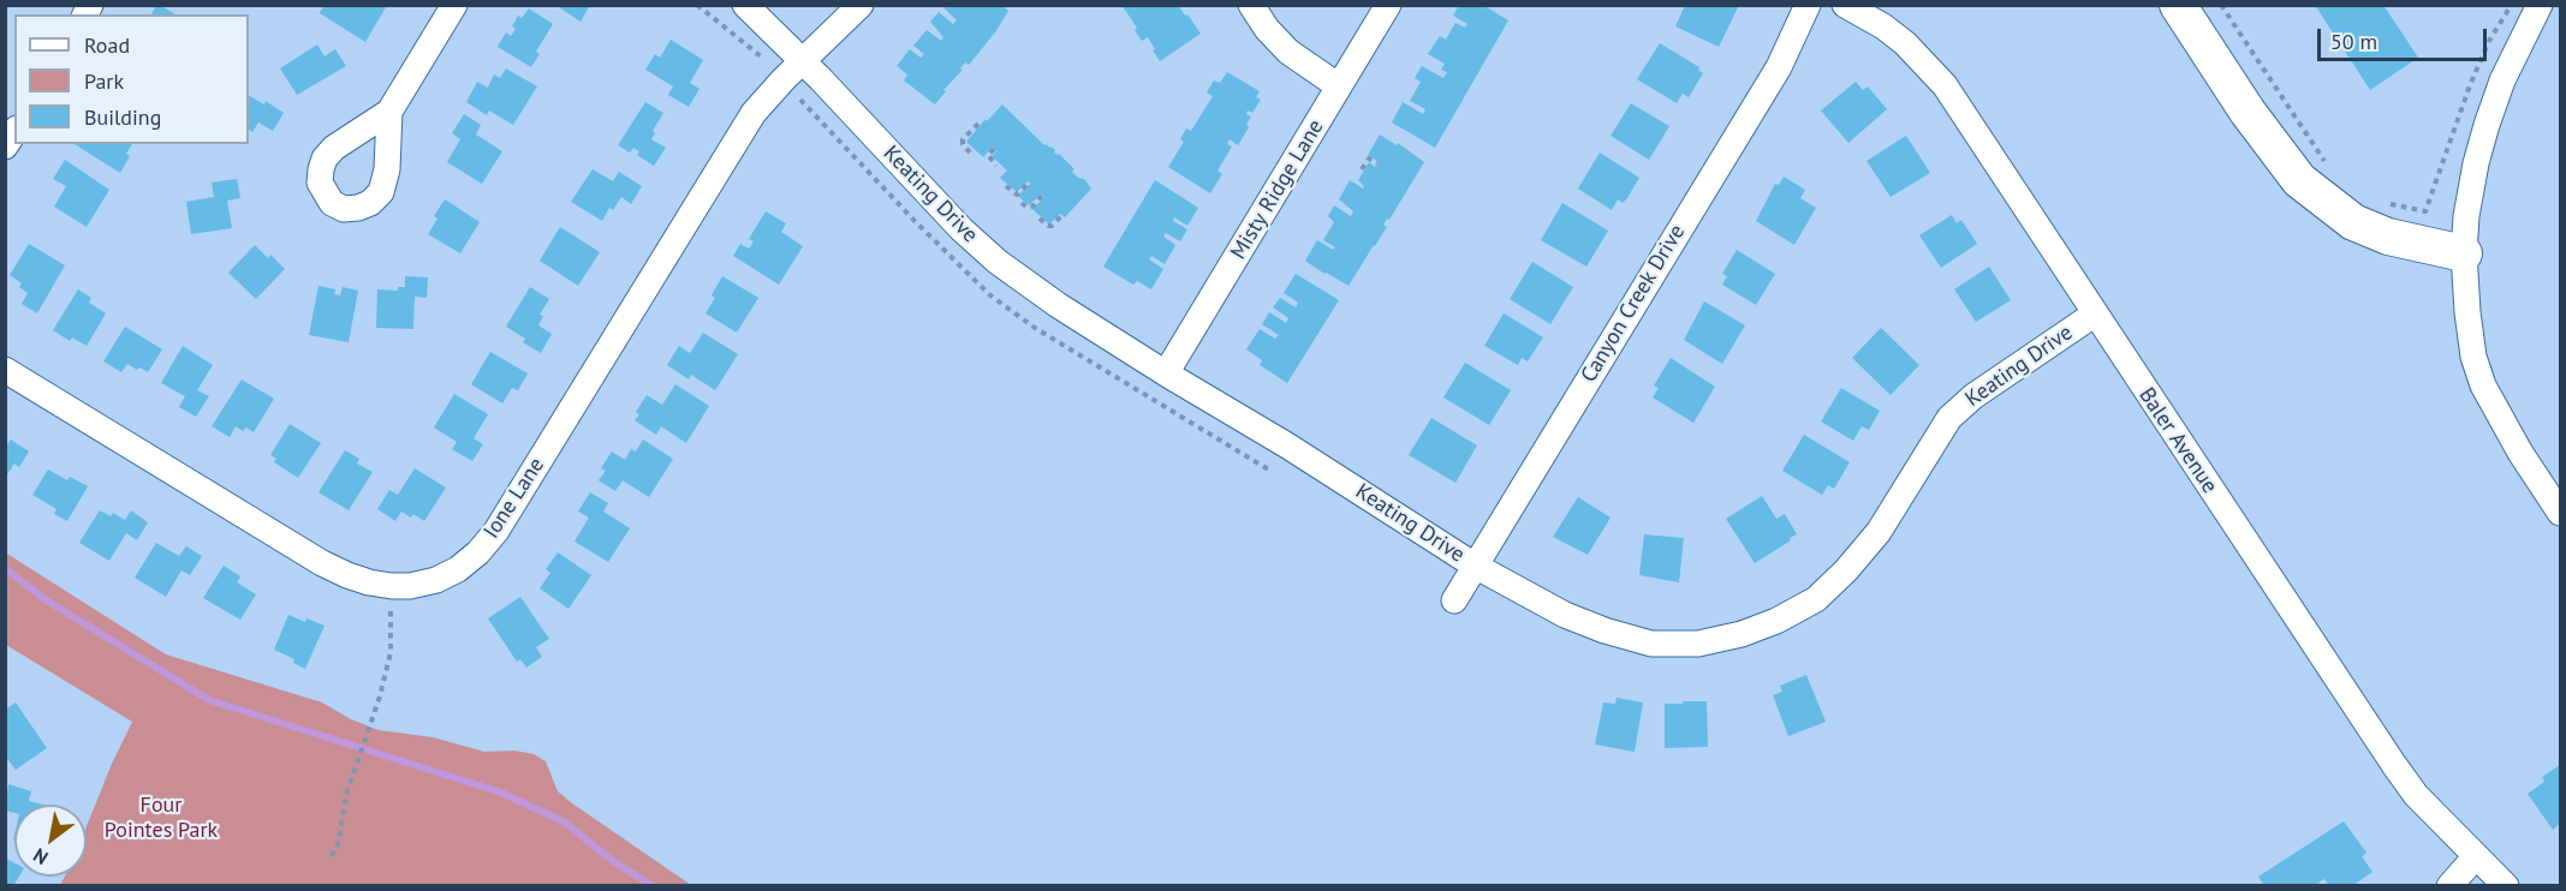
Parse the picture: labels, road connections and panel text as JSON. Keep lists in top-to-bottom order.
{
  "streets": {
    "street": [
      "Misty Ridge Lane",
      "Keating Drive",
      "Canyon Creek Drive",
      "Baler Avenue",
      "Ione Lane"
    ]
  },
  "crossings": [
    ["Misty Ridge Lane", "Keating Drive"],
    ["Keating Drive", "Canyon Creek Drive"],
    ["Keating Drive", "Baler Avenue"],
    ["Keating Drive", "Ione Lane"]
  ],
  "parks": ["Four Pointes Park"],
  "legend": ["Road", "Park", "Building"],
  "scale_bar": "50 m",
  "north": "bottom left"
}
